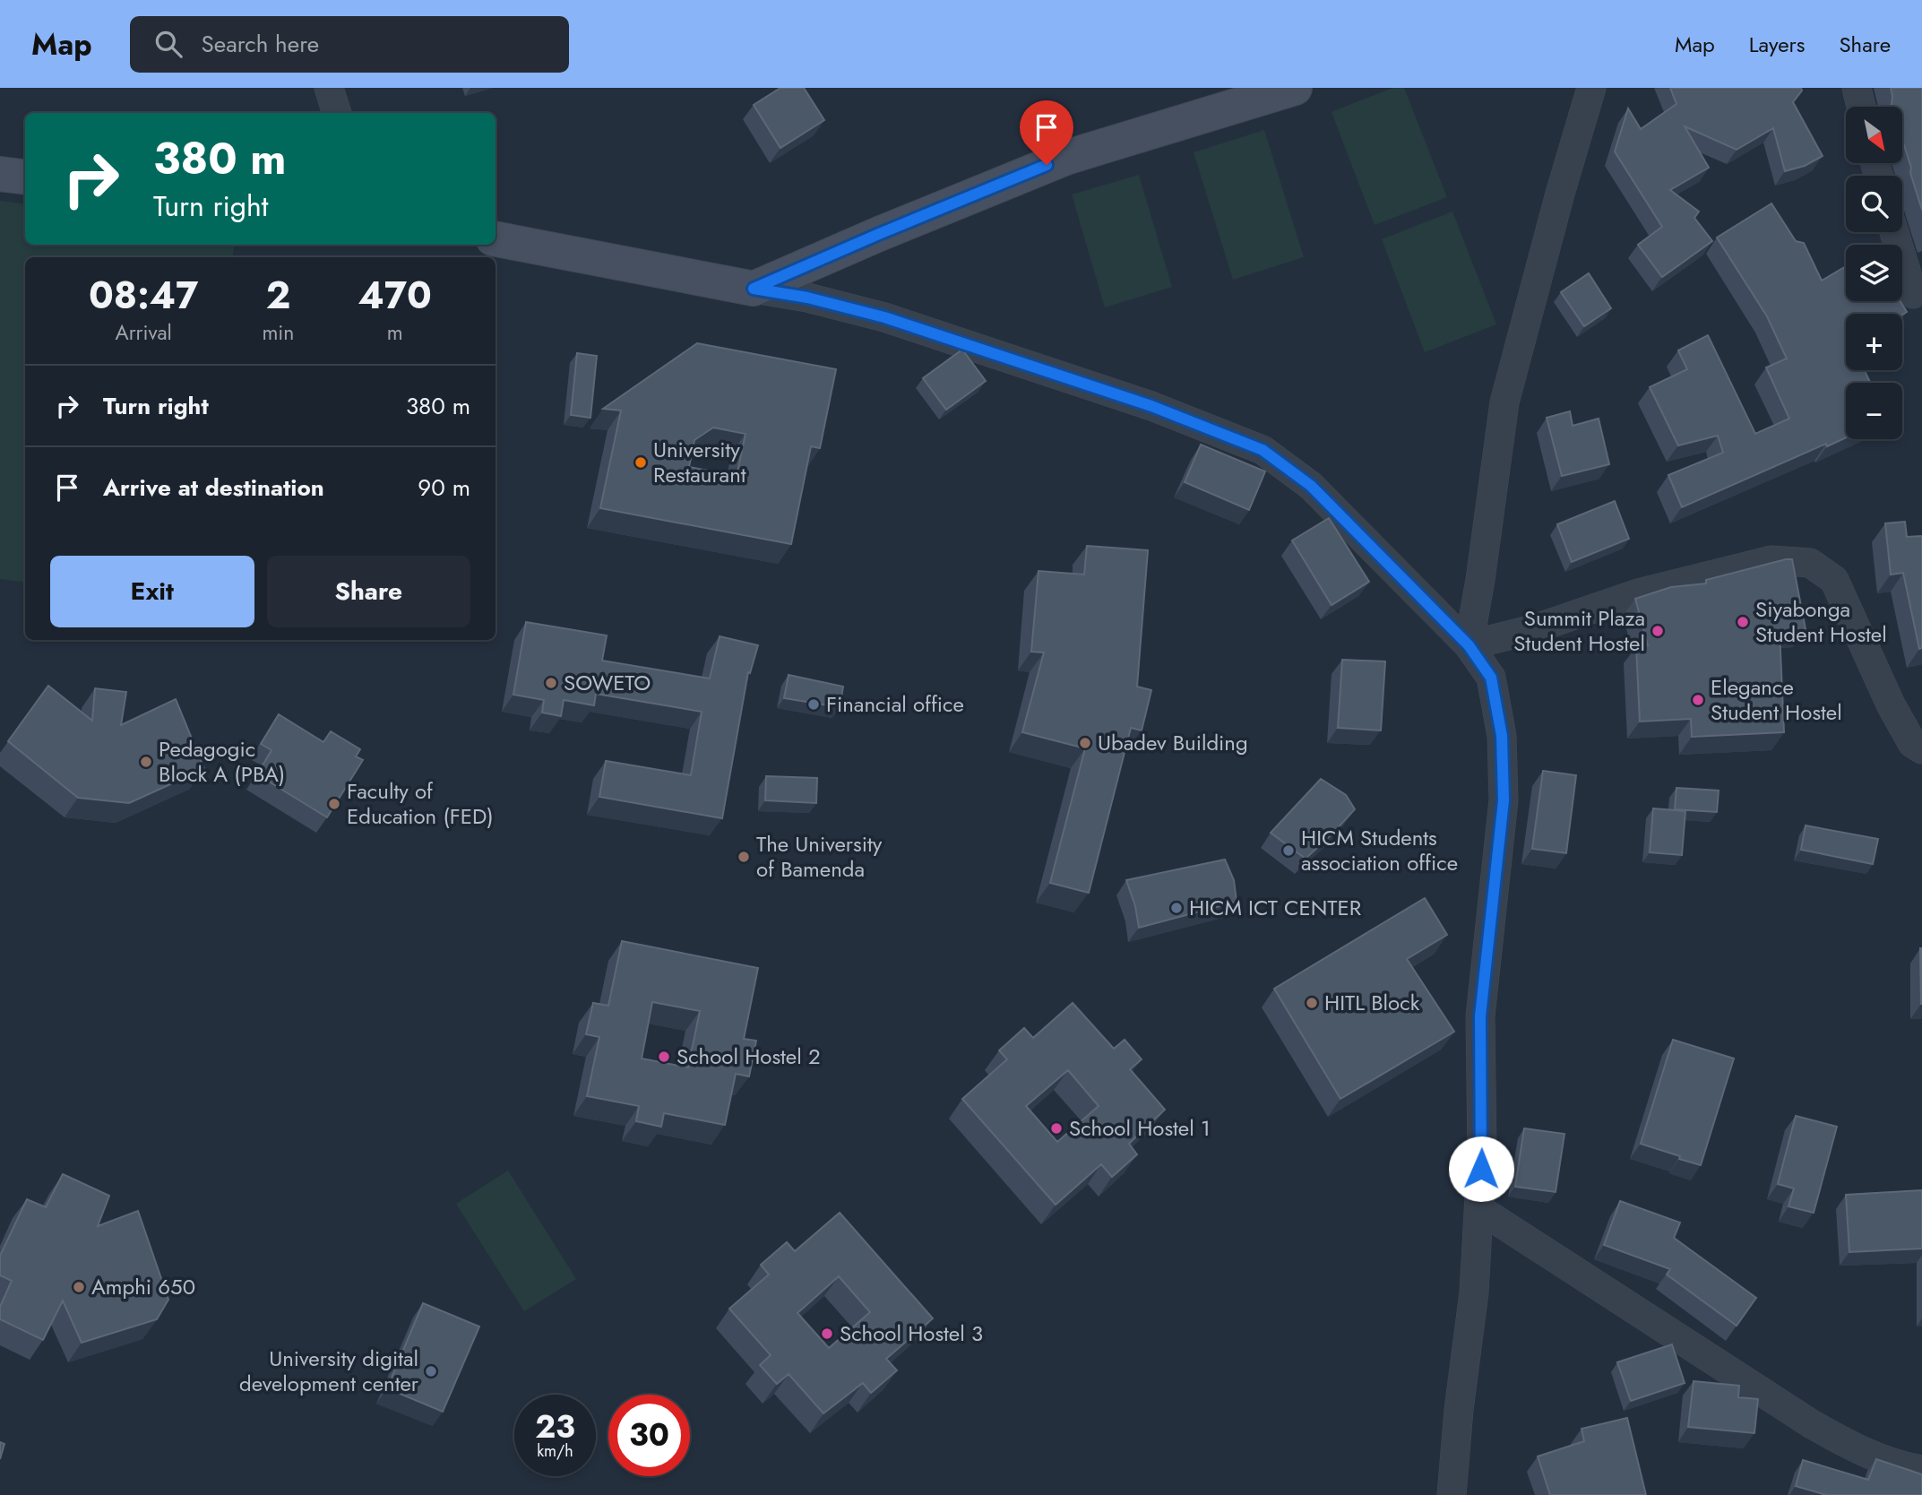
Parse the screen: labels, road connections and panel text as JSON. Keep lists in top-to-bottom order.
{
  "places": [
    "University Restaurant",
    "Siyabonga Student Hostel",
    "Summit Plaza Student Hostel",
    "SOWETO",
    "Elegance Student Hostel",
    "Financial office",
    "Ubadev Building",
    "Pedagogic Block A (PBA)",
    "Faculty of Education (FED)",
    "HICM Students association office",
    "The University of Bamenda",
    "HICM ICT CENTER",
    "HITL Block",
    "School Hostel 2",
    "School Hostel 1",
    "Amphi 650",
    "School Hostel 3",
    "University digital development center"
  ],
  "north": "bottom right",
  "page": {
    "header": "Map",
    "search": "Search here",
    "nav": ["Map", "Layers", "Share"],
    "map_buttons": ["+", "−"],
    "turn": ["380 m", "Turn right"],
    "eta": [
      "08:47",
      "Arrival",
      "2",
      "min",
      "470",
      "m"
    ],
    "list": [
      {
        "name": "Turn right",
        "value": "380 m"
      },
      {
        "name": "Arrive at destination",
        "value": "90 m"
      }
    ],
    "buttons": ["Exit", "Share"],
    "speed": "23 km/h",
    "limit": "30"
  }
}
